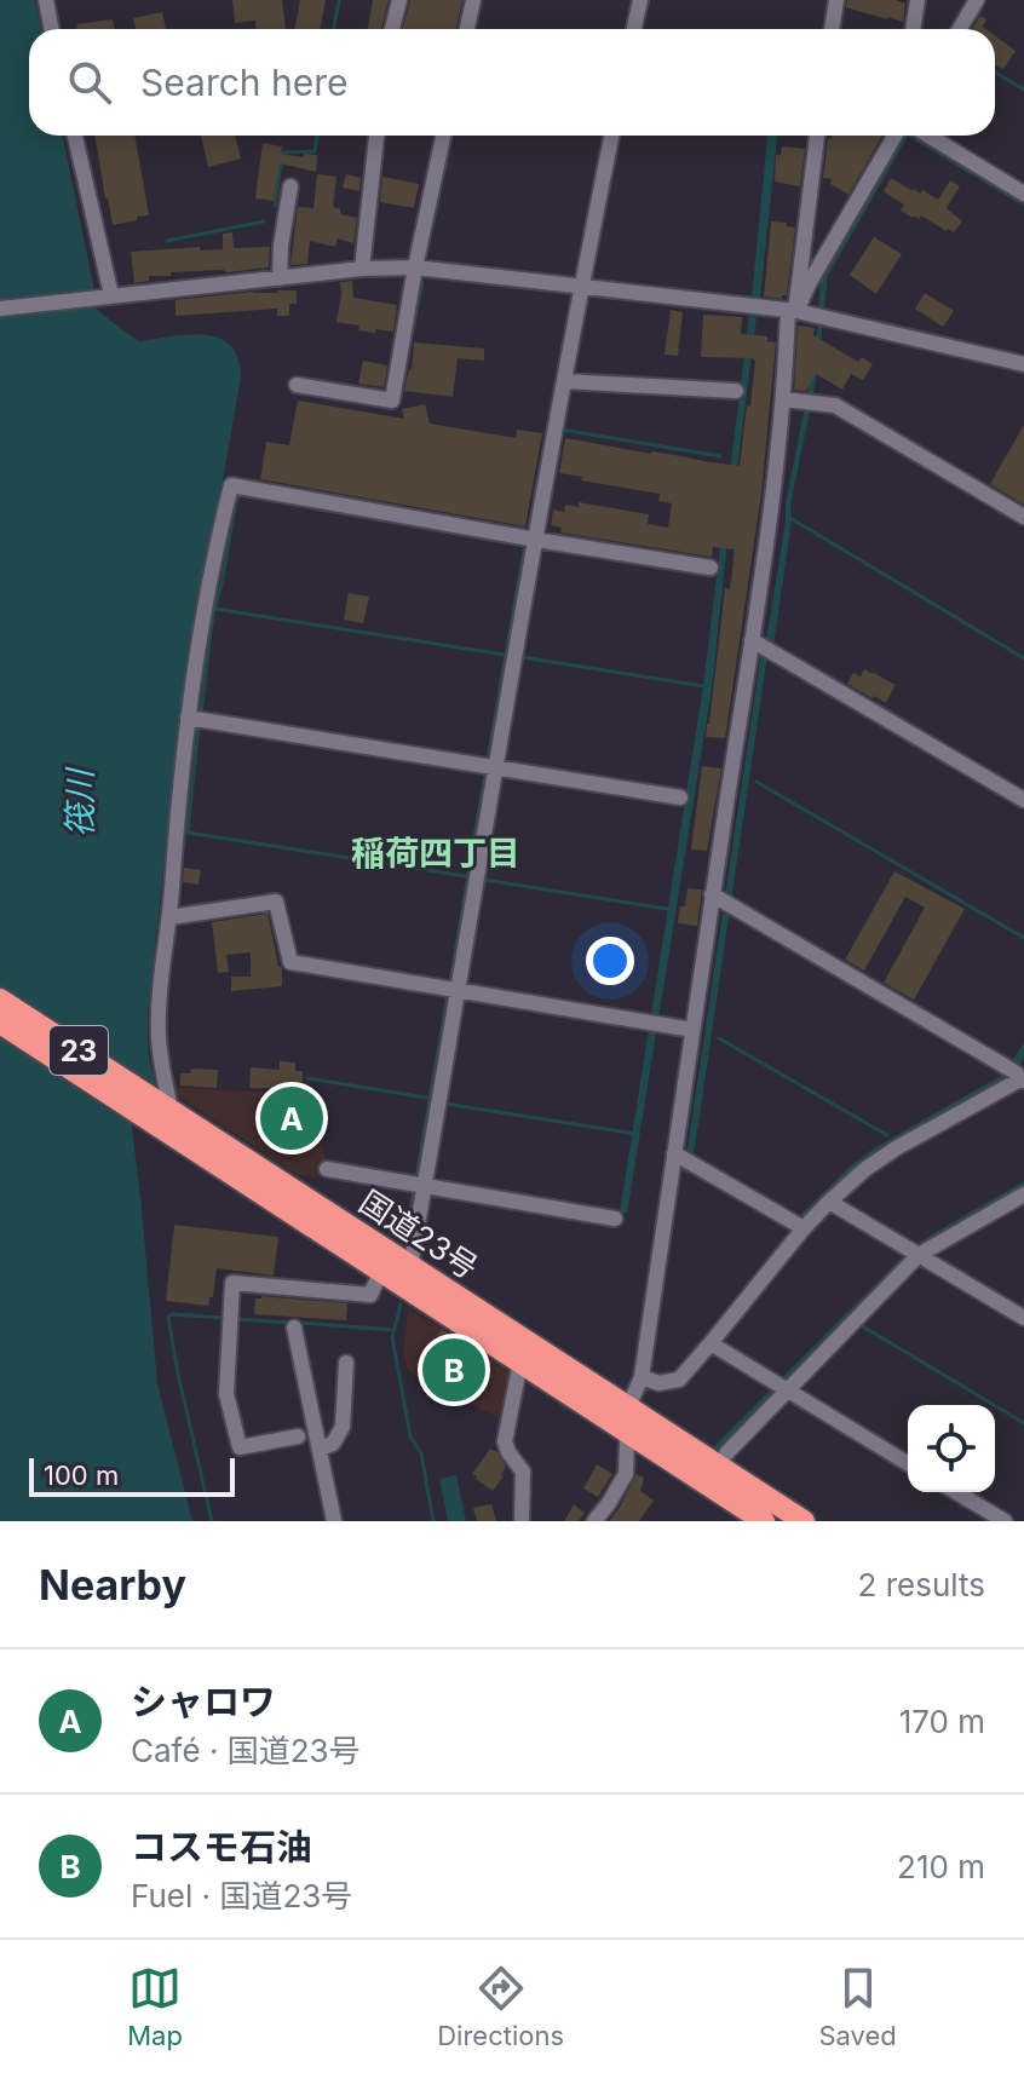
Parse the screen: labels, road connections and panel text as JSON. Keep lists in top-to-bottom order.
{
  "streets": {
    "highway": ["23", "国道23号"]
  },
  "districts": ["稲荷四丁目"],
  "water": ["筏川"],
  "scale_bar": "100 m",
  "page": {
    "search": "Search here",
    "pins": ["A", "B"],
    "scale": "100 m",
    "heading": ["Nearby", "2 results"],
    "list": [
      {
        "mark": "A",
        "name": "シャロワ",
        "note": "Café · 国道23号",
        "value": "170 m"
      },
      {
        "mark": "B",
        "name": "コスモ石油",
        "note": "Fuel · 国道23号",
        "value": "210 m"
      }
    ],
    "nav": ["Map", "Directions", "Saved"]
  }
}
